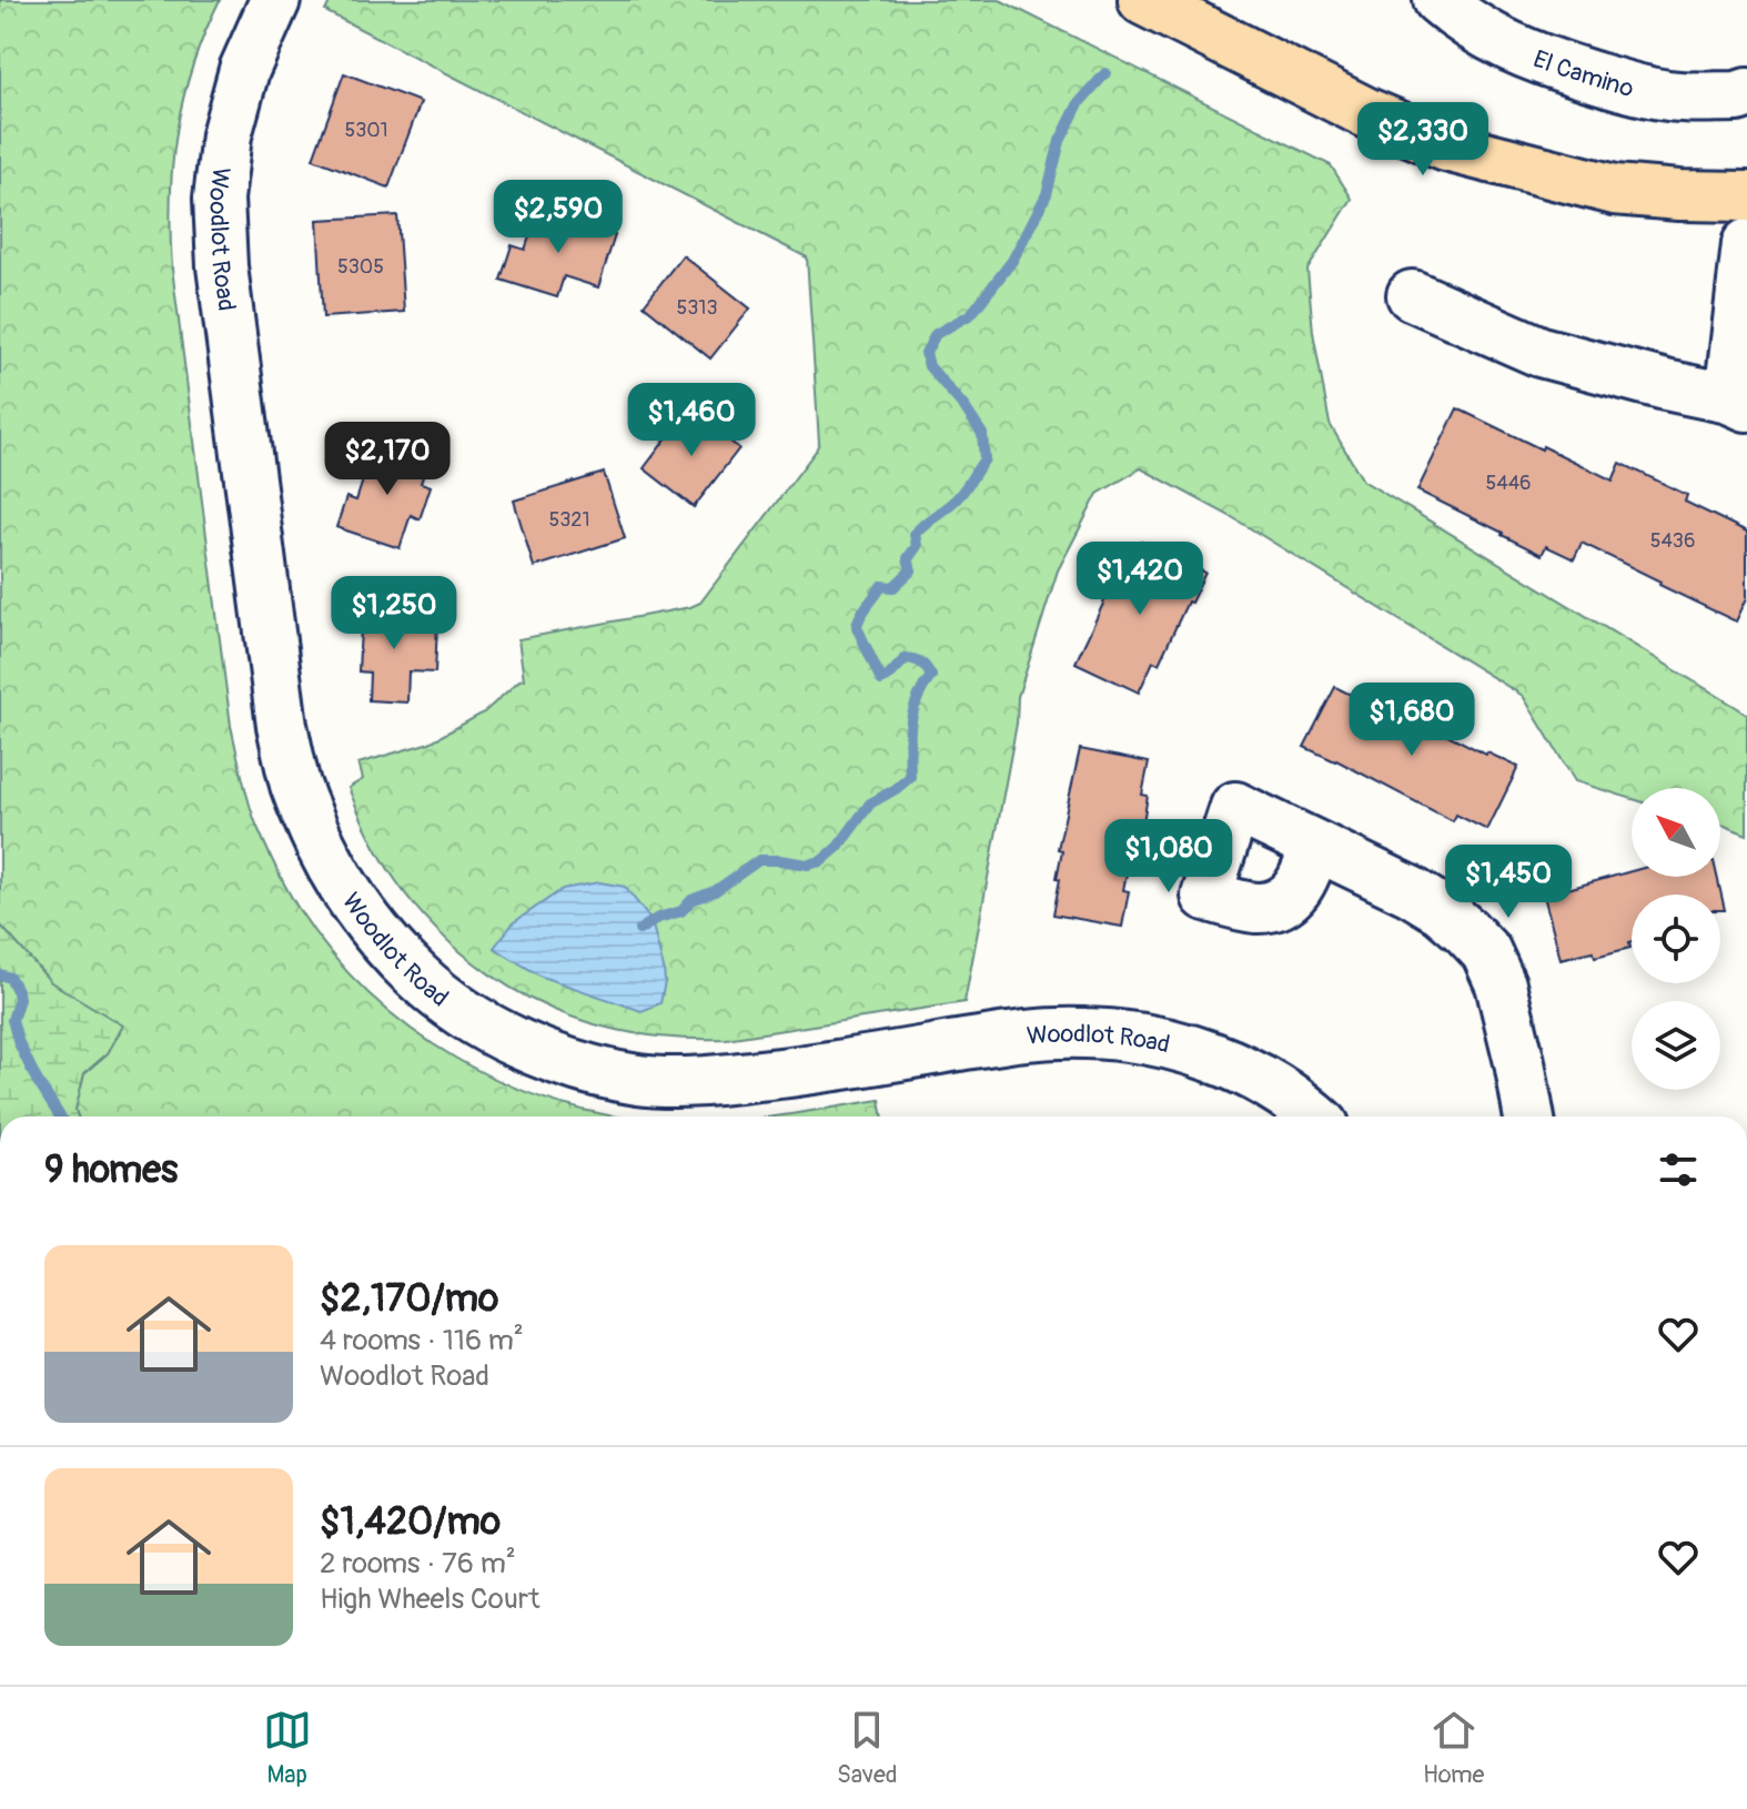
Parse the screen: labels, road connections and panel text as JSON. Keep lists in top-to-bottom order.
{
  "streets": {
    "street": ["El Camino", "Woodlot Road"]
  },
  "house_numbers": [
    "5301",
    "5305",
    "5313",
    "5446",
    "5321",
    "5436"
  ],
  "north": "top left",
  "page": {
    "price": [
      "$2,330",
      "$2,590",
      "$1,460",
      "$2,170",
      "$1,420",
      "$1,250",
      "$1,680",
      "$1,080",
      "$1,450"
    ],
    "heading": "9 homes",
    "list": [
      {
        "name": "$2,170/mo",
        "note": "4 rooms · 116 m² · Woodlot Road"
      },
      {
        "name": "$1,420/mo",
        "note": "2 rooms · 76 m² · High Wheels Court"
      }
    ],
    "tabs": ["Map", "Saved", "Home"]
  }
}
